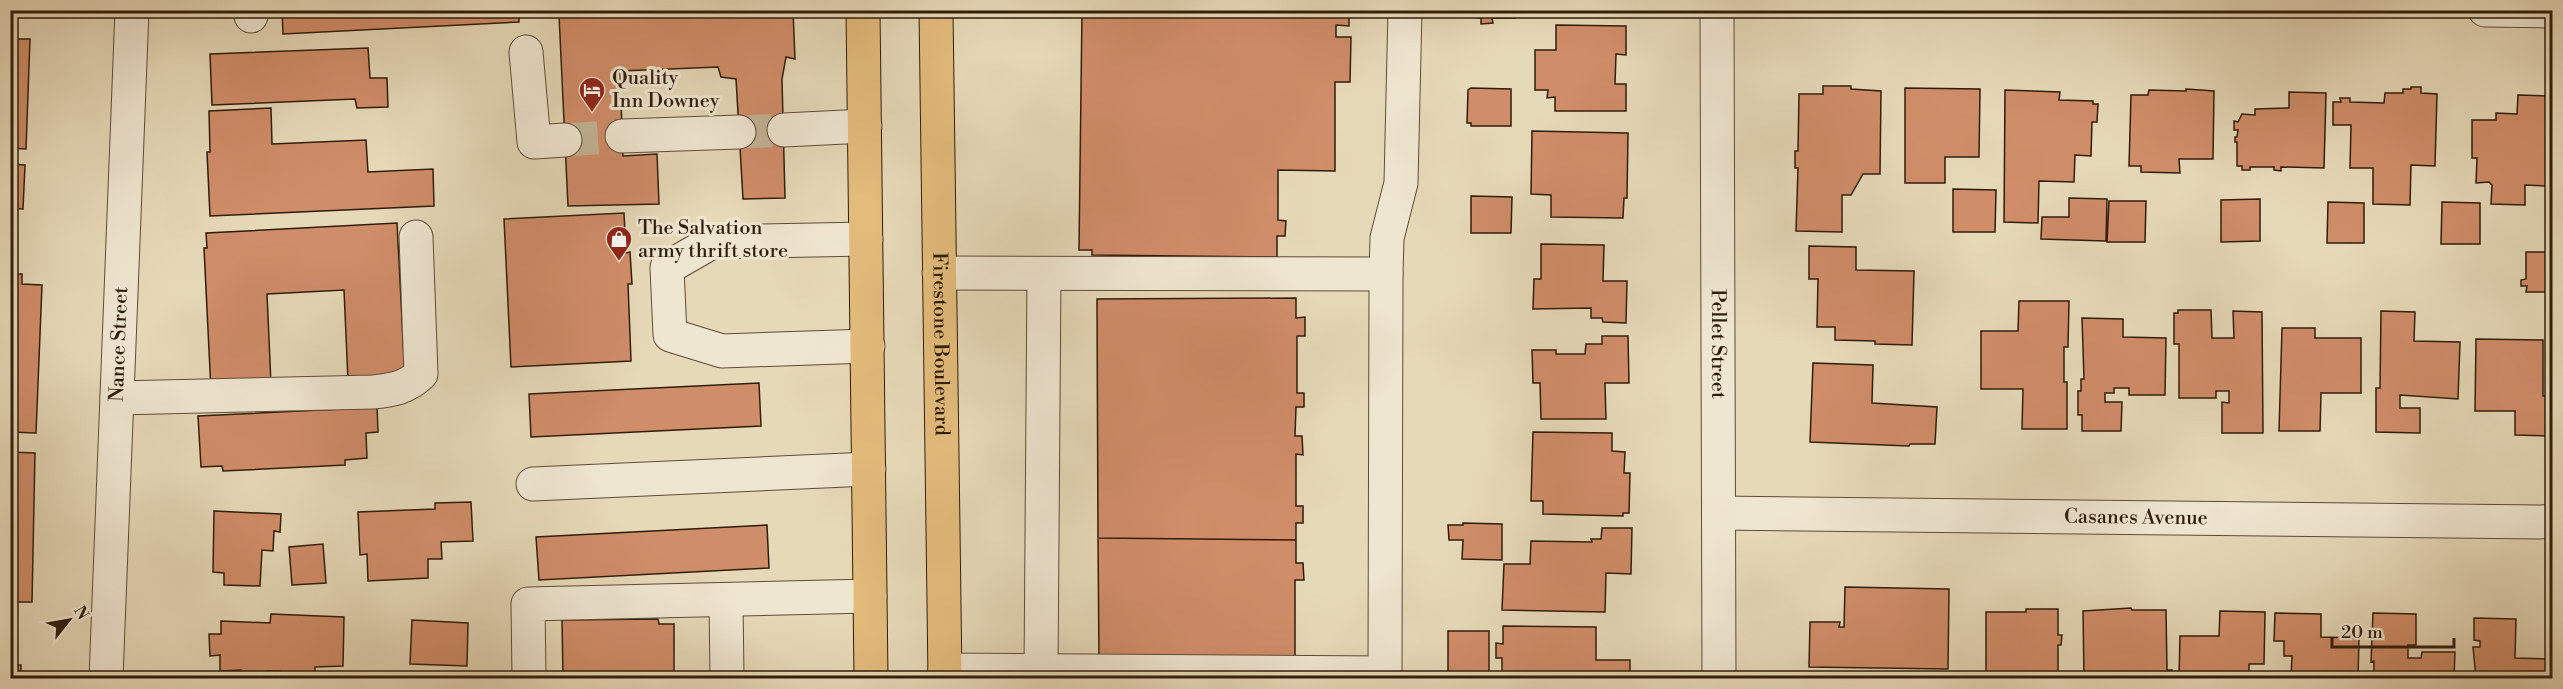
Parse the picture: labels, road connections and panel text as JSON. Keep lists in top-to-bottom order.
{
  "streets": {
    "main road": ["Firestone Boulevard"],
    "street": ["Pellet Street", "Nance Street", "Casanes Avenue"]
  },
  "crossings": [
    ["Pellet Street", "Casanes Avenue"]
  ],
  "places": {
    "hotel": ["Quality Inn Downey"],
    "shop": ["The Salvation army thrift store"]
  },
  "scale_bar": "20 m",
  "north": "top right"
}
